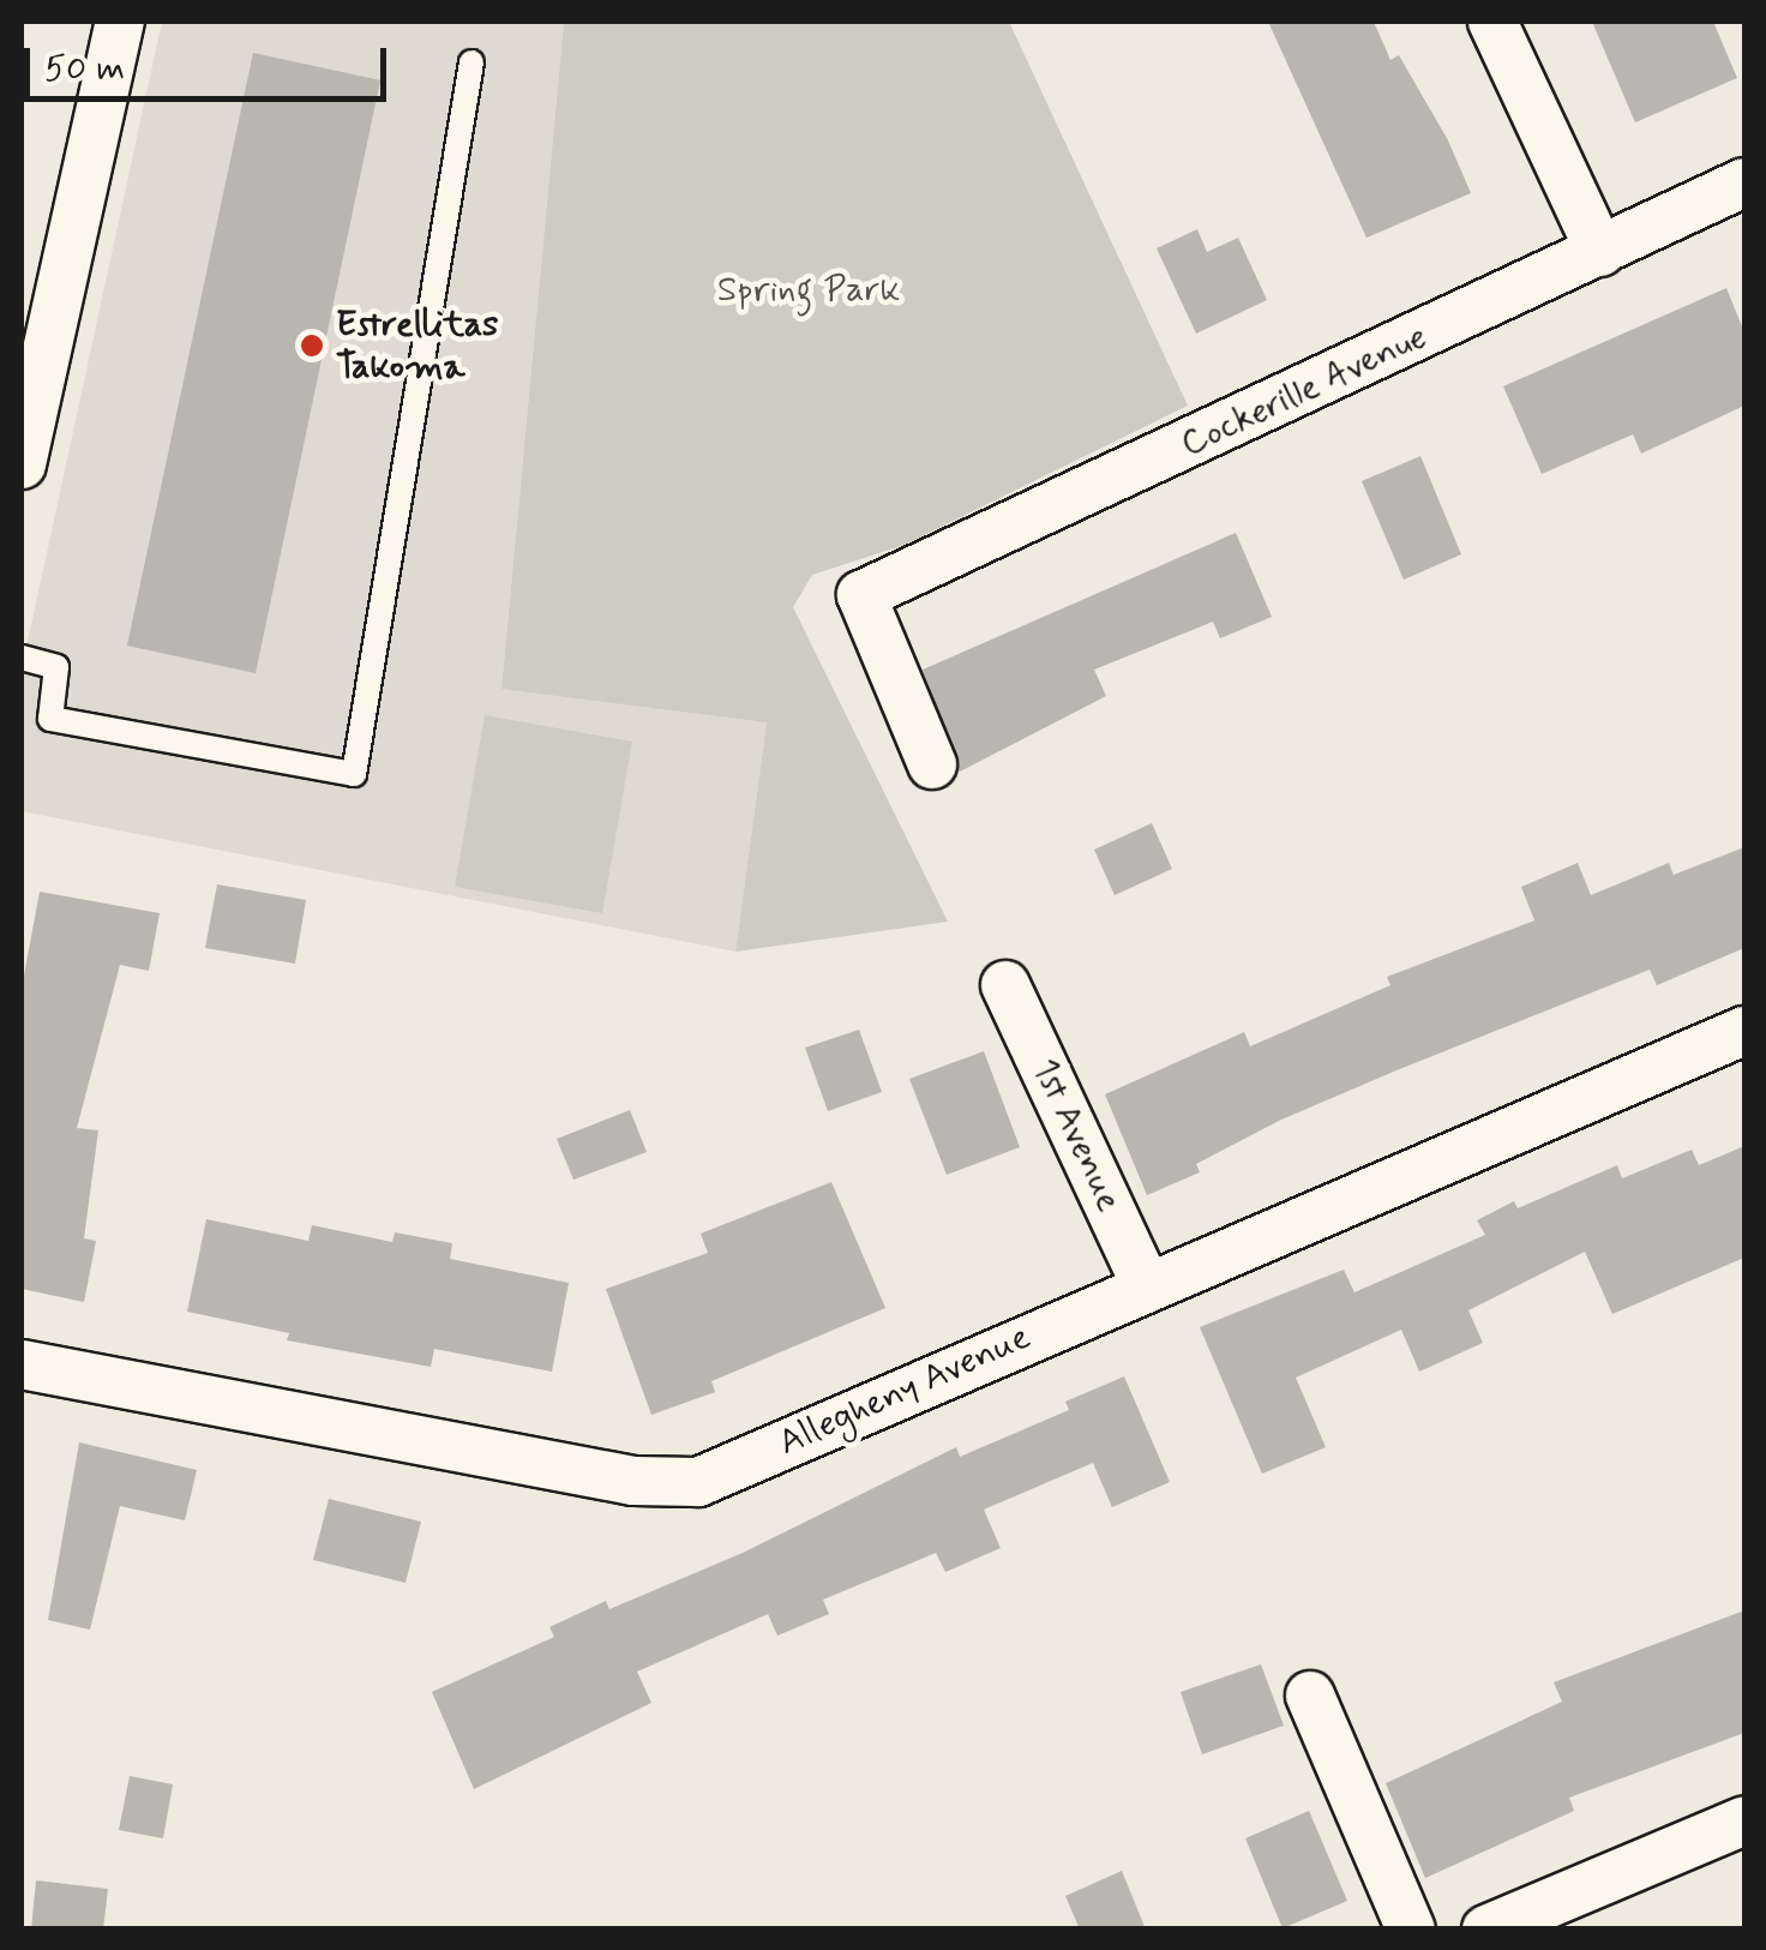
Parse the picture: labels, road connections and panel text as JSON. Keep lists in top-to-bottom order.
{
  "streets": {
    "street": ["Cockerille Avenue", "1st Avenue", "Allegheny Avenue"]
  },
  "crossings": [
    ["1st Avenue", "Allegheny Avenue"]
  ],
  "parks": ["Spring Park"],
  "places": ["Estrellitas Takoma"],
  "scale_bar": "50 m"
}
